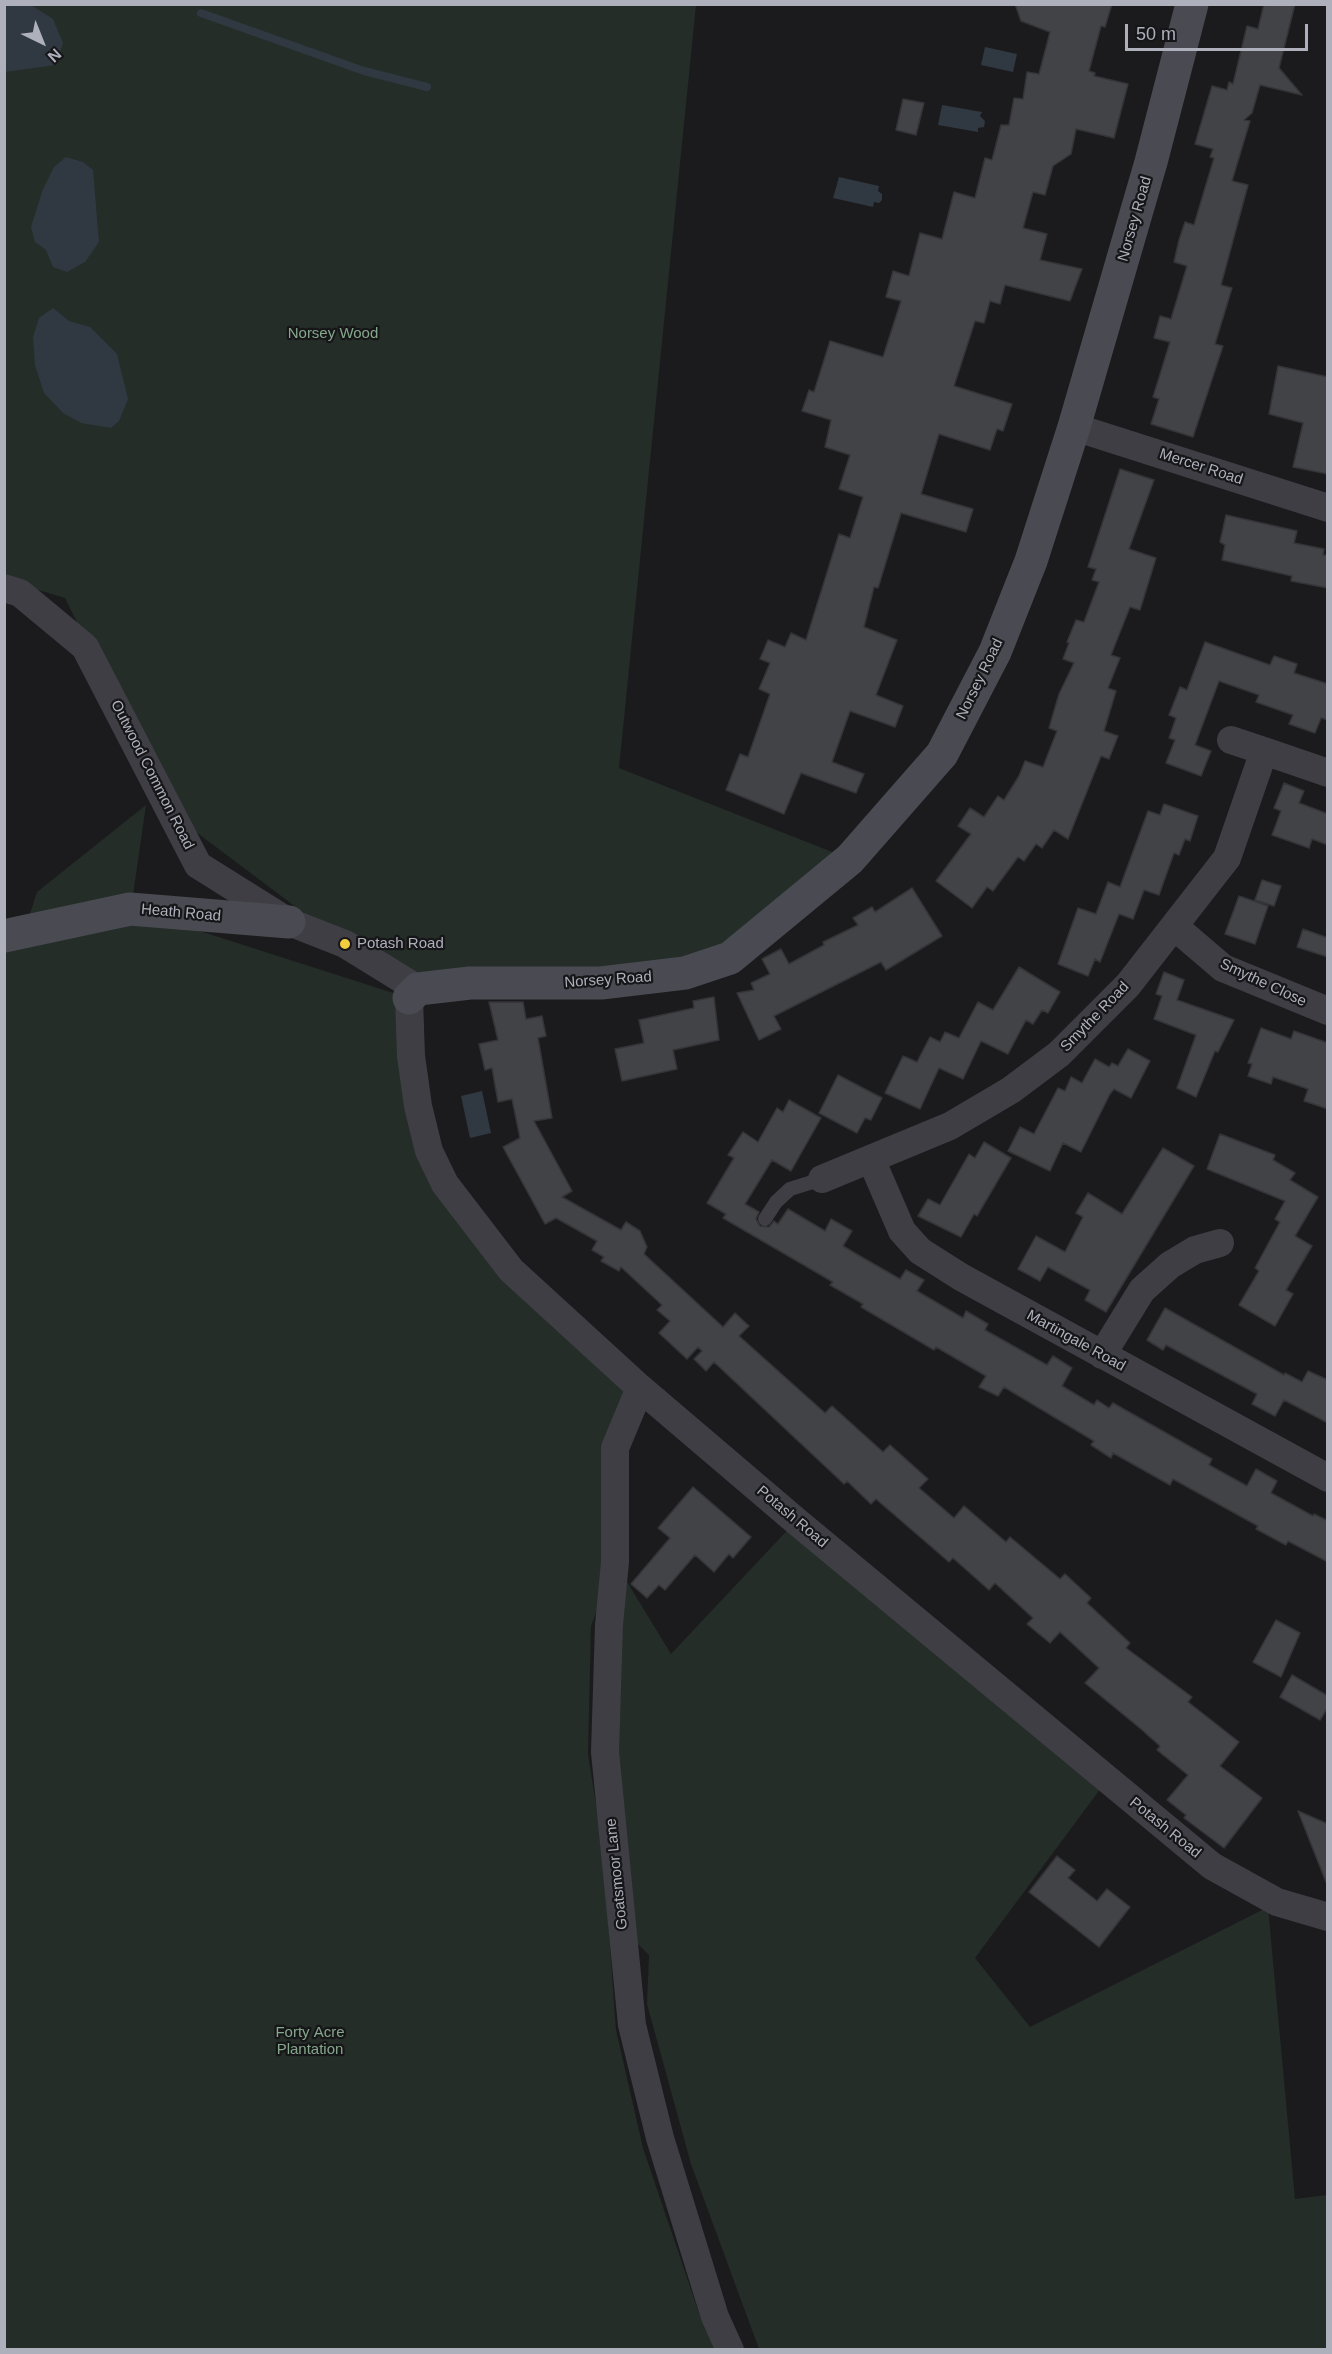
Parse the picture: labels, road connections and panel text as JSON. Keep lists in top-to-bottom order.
{
  "streets": {
    "street": [
      "Norsey Road",
      "Mercer Road",
      "Outwood Common Road",
      "Heath Road",
      "Smythe Close",
      "Smythe Road",
      "Martingale Road",
      "Potash Road",
      "Goatsmoor Lane"
    ]
  },
  "crossings": [
    ["Norsey Road", "Mercer Road"],
    ["Norsey Road", "Outwood Common Road"],
    ["Norsey Road", "Potash Road"],
    ["Outwood Common Road", "Heath Road"],
    ["Outwood Common Road", "Potash Road"],
    ["Smythe Close", "Smythe Road"],
    ["Smythe Road", "Martingale Road"],
    ["Potash Road", "Goatsmoor Lane"]
  ],
  "parks": ["Norsey Wood", "Forty Acre Plantation"],
  "places": ["Potash Road"],
  "scale_bar": "50 m",
  "north": "bottom right"
}
